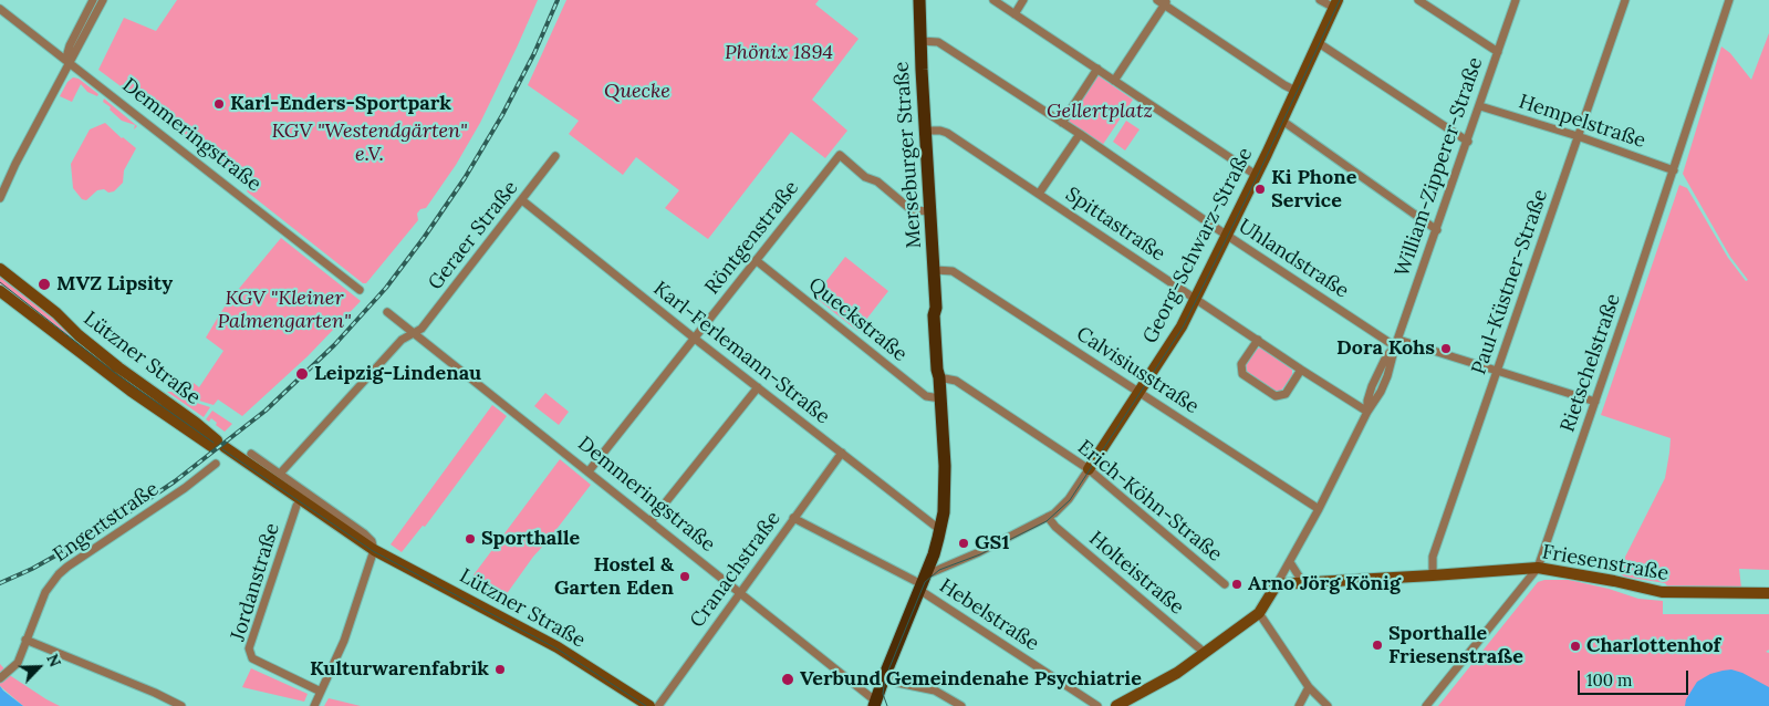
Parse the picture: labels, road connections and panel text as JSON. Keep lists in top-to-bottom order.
{
  "streets": {
    "main road": ["Merseburger Straße"],
    "street": [
      "Hempelstraße",
      "Demmeringstraße",
      "William-Zipperer-Straße",
      "Spittastraße",
      "Geraer Straße",
      "Röntgenstraße",
      "Georg-Schwarz-Straße",
      "Uhlandstraße",
      "Paul-Küstner-Straße",
      "Queckstraße",
      "Karl-Ferlemann-Straße",
      "Lützner Straße",
      "Rietschelstraße",
      "Calvisiusstraße",
      "Erich-Köhn-Straße",
      "Engertstraße",
      "Friesenstraße",
      "Cranachstraße",
      "Holteistraße",
      "Jordanstraße",
      "Hebelstraße"
    ]
  },
  "crossings": [
    ["Hempelstraße", "William-Zipperer-Straße"],
    ["Hempelstraße", "Paul-Küstner-Straße"],
    ["Hempelstraße", "Rietschelstraße"],
    ["Demmeringstraße", "Merseburger Straße"],
    ["Demmeringstraße", "Geraer Straße"],
    ["Demmeringstraße", "Röntgenstraße"],
    ["Demmeringstraße", "Cranachstraße"],
    ["Merseburger Straße", "Spittastraße"],
    ["Merseburger Straße", "Röntgenstraße"],
    ["Merseburger Straße", "Georg-Schwarz-Straße"],
    ["Merseburger Straße", "Uhlandstraße"],
    ["Merseburger Straße", "Queckstraße"],
    ["Merseburger Straße", "Karl-Ferlemann-Straße"],
    ["Merseburger Straße", "Calvisiusstraße"],
    ["Merseburger Straße", "Erich-Köhn-Straße"],
    ["Merseburger Straße", "Hebelstraße"],
    ["William-Zipperer-Straße", "Spittastraße"],
    ["William-Zipperer-Straße", "Uhlandstraße"],
    ["William-Zipperer-Straße", "Calvisiusstraße"],
    ["William-Zipperer-Straße", "Friesenstraße"],
    ["William-Zipperer-Straße", "Holteistraße"],
    ["Spittastraße", "Georg-Schwarz-Straße"],
    ["Geraer Straße", "Karl-Ferlemann-Straße"],
    ["Röntgenstraße", "Queckstraße"],
    ["Röntgenstraße", "Karl-Ferlemann-Straße"],
    ["Georg-Schwarz-Straße", "Uhlandstraße"],
    ["Georg-Schwarz-Straße", "Calvisiusstraße"],
    ["Georg-Schwarz-Straße", "Erich-Köhn-Straße"],
    ["Georg-Schwarz-Straße", "Holteistraße"],
    ["Georg-Schwarz-Straße", "Hebelstraße"],
    ["Uhlandstraße", "Paul-Küstner-Straße"],
    ["Uhlandstraße", "Rietschelstraße"],
    ["Paul-Küstner-Straße", "Friesenstraße"],
    ["Karl-Ferlemann-Straße", "Cranachstraße"],
    ["Lützner Straße", "Jordanstraße"],
    ["Rietschelstraße", "Friesenstraße"],
    ["Cranachstraße", "Hebelstraße"]
  ],
  "parks": [
    "Phönix 1894",
    "Quecke",
    "Gellertplatz",
    "KGV \"Westendgärten\" e.V.",
    "KGV \"Kleiner Palmengarten\""
  ],
  "places": [
    "Karl-Enders-Sportpark",
    "Ki Phone Service",
    "MVZ Lipsity",
    "Dora Kohs",
    "Leipzig-Lindenau",
    "Sporthalle",
    "GS1",
    "Hostel & Garten Eden",
    "Arno Jörg König",
    "Sporthalle Friesenstraße",
    "Charlottenhof",
    "Kulturwarenfabrik",
    "Verbund Gemeindenahe Psychiatrie"
  ],
  "scale_bar": "100 m",
  "north": "top right"
}
